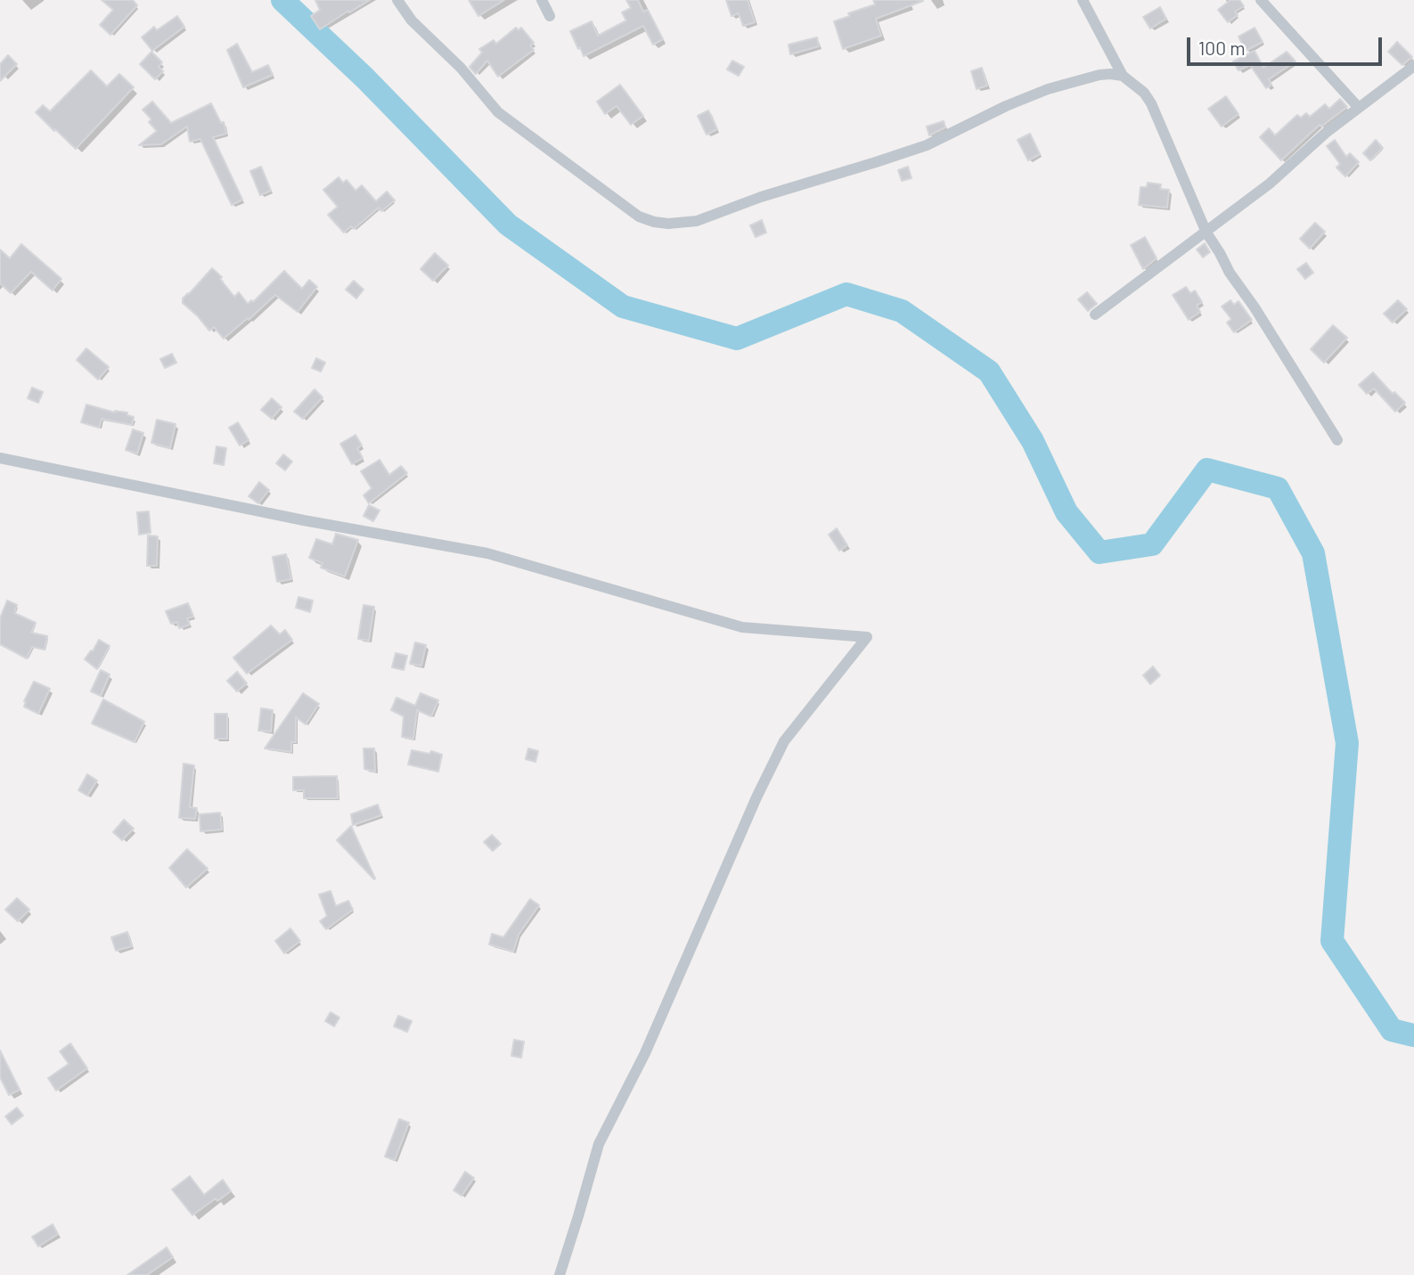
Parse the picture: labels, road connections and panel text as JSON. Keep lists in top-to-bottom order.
{
  "scale_bar": "100 m"
}
